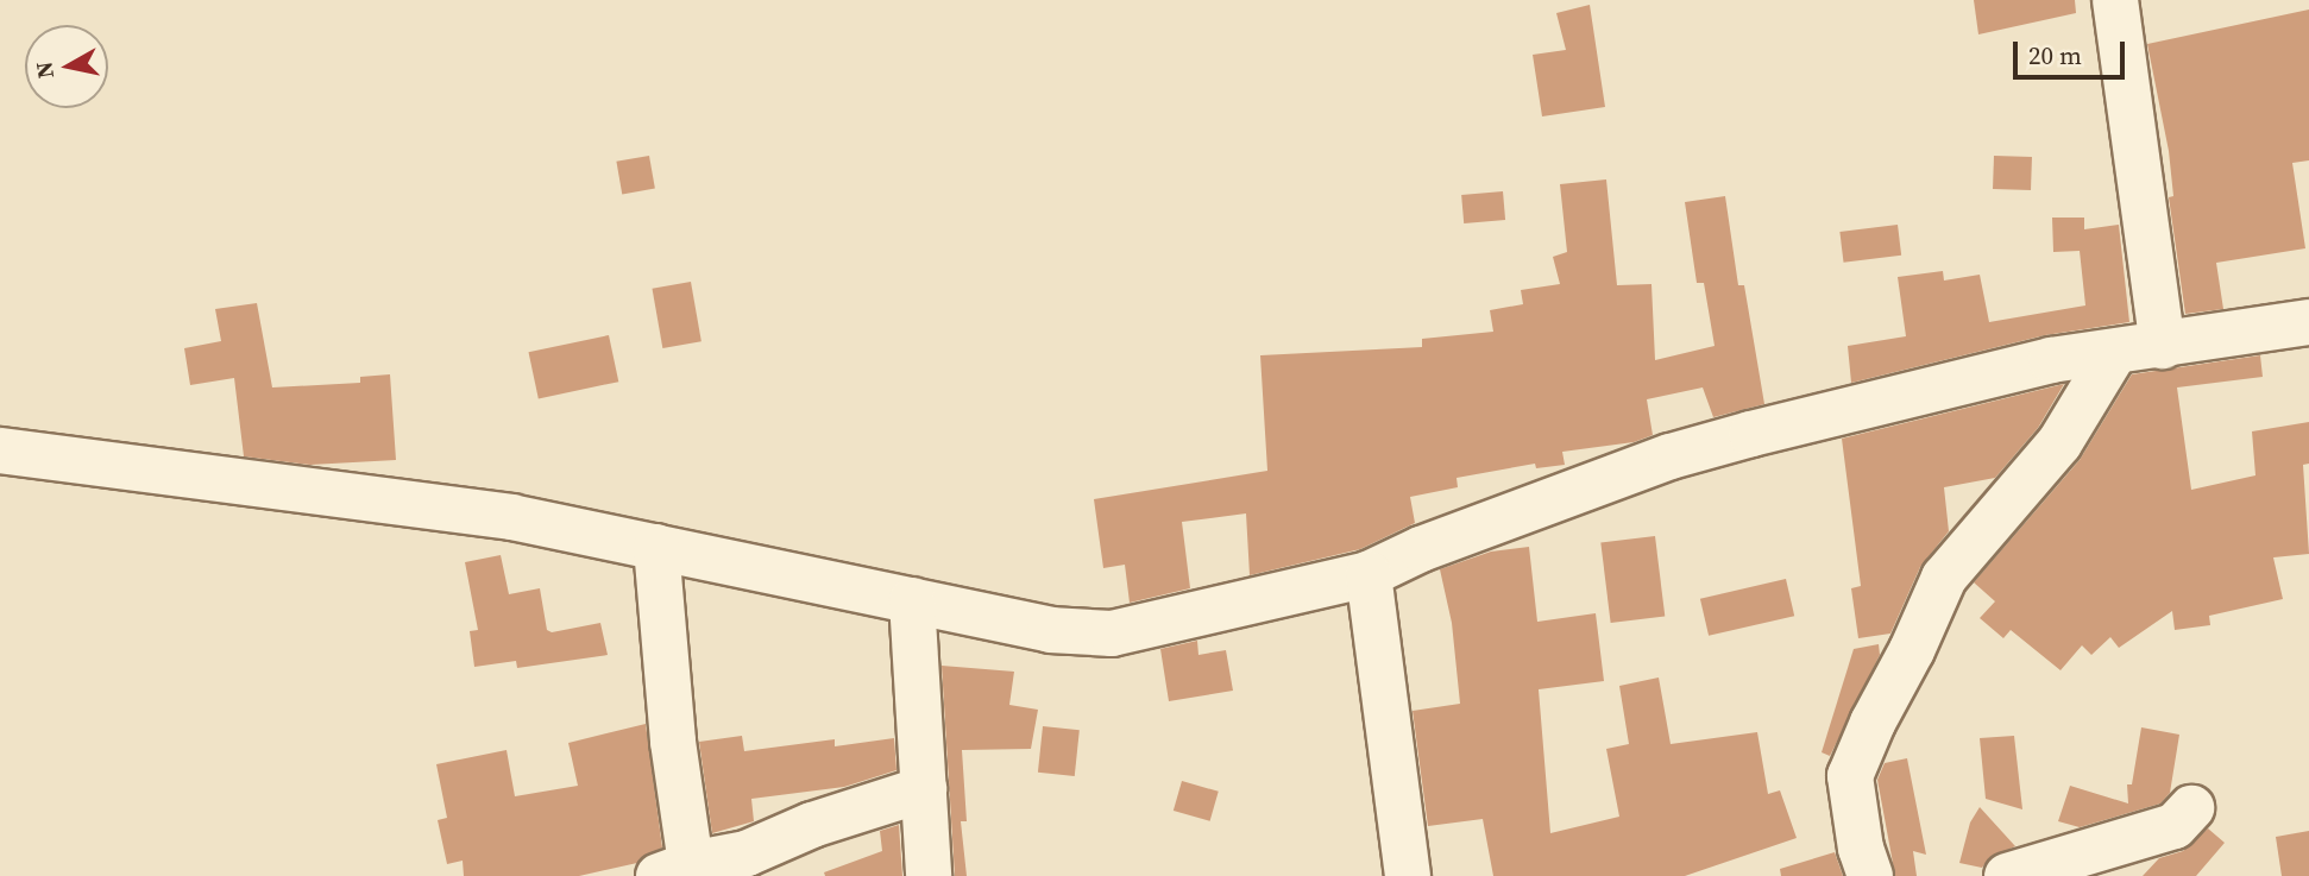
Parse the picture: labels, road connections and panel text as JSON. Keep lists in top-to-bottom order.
{
  "scale_bar": "20 m",
  "north": "left"
}
